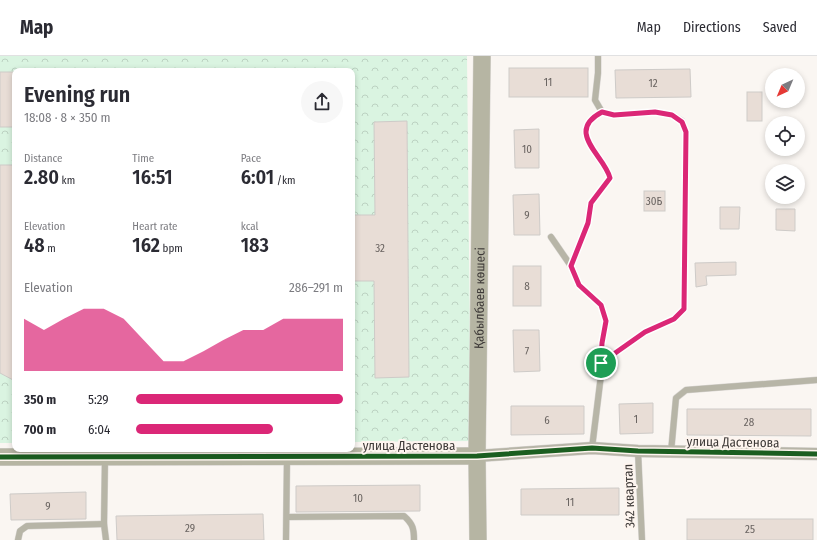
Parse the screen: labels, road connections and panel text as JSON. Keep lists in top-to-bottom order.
{
  "streets": {
    "main road": ["Қабылбаев көшесі", "улица Дастенова"],
    "lane": ["342 квартал"]
  },
  "crossings": [
    ["Қабылбаев көшесі", "улица Дастенова"],
    ["улица Дастенова", "342 квартал"]
  ],
  "house_numbers": [
    "11",
    "12",
    "10",
    "30Б",
    "9",
    "32",
    "8",
    "7",
    "1",
    "6",
    "28",
    "10",
    "11",
    "9",
    "29",
    "25"
  ],
  "north": "bottom left",
  "page": {
    "header": "Map",
    "nav": ["Map", "Directions", "Saved"],
    "heading": ["Evening run", "18:08 · 8 × 350 m"],
    "stats": [
      ["Distance", "2.80 km"],
      ["Time", "16:51"],
      ["Pace", "6:01 /km"],
      ["Elevation", "48 m"],
      ["Heart rate", "162 bpm"],
      ["kcal", "183"]
    ],
    "chart": ["Elevation", "286–291 m"],
    "list": [
      {
        "name": "350 m",
        "note": "5:29"
      },
      {
        "name": "700 m",
        "note": "6:04"
      }
    ]
  }
}
